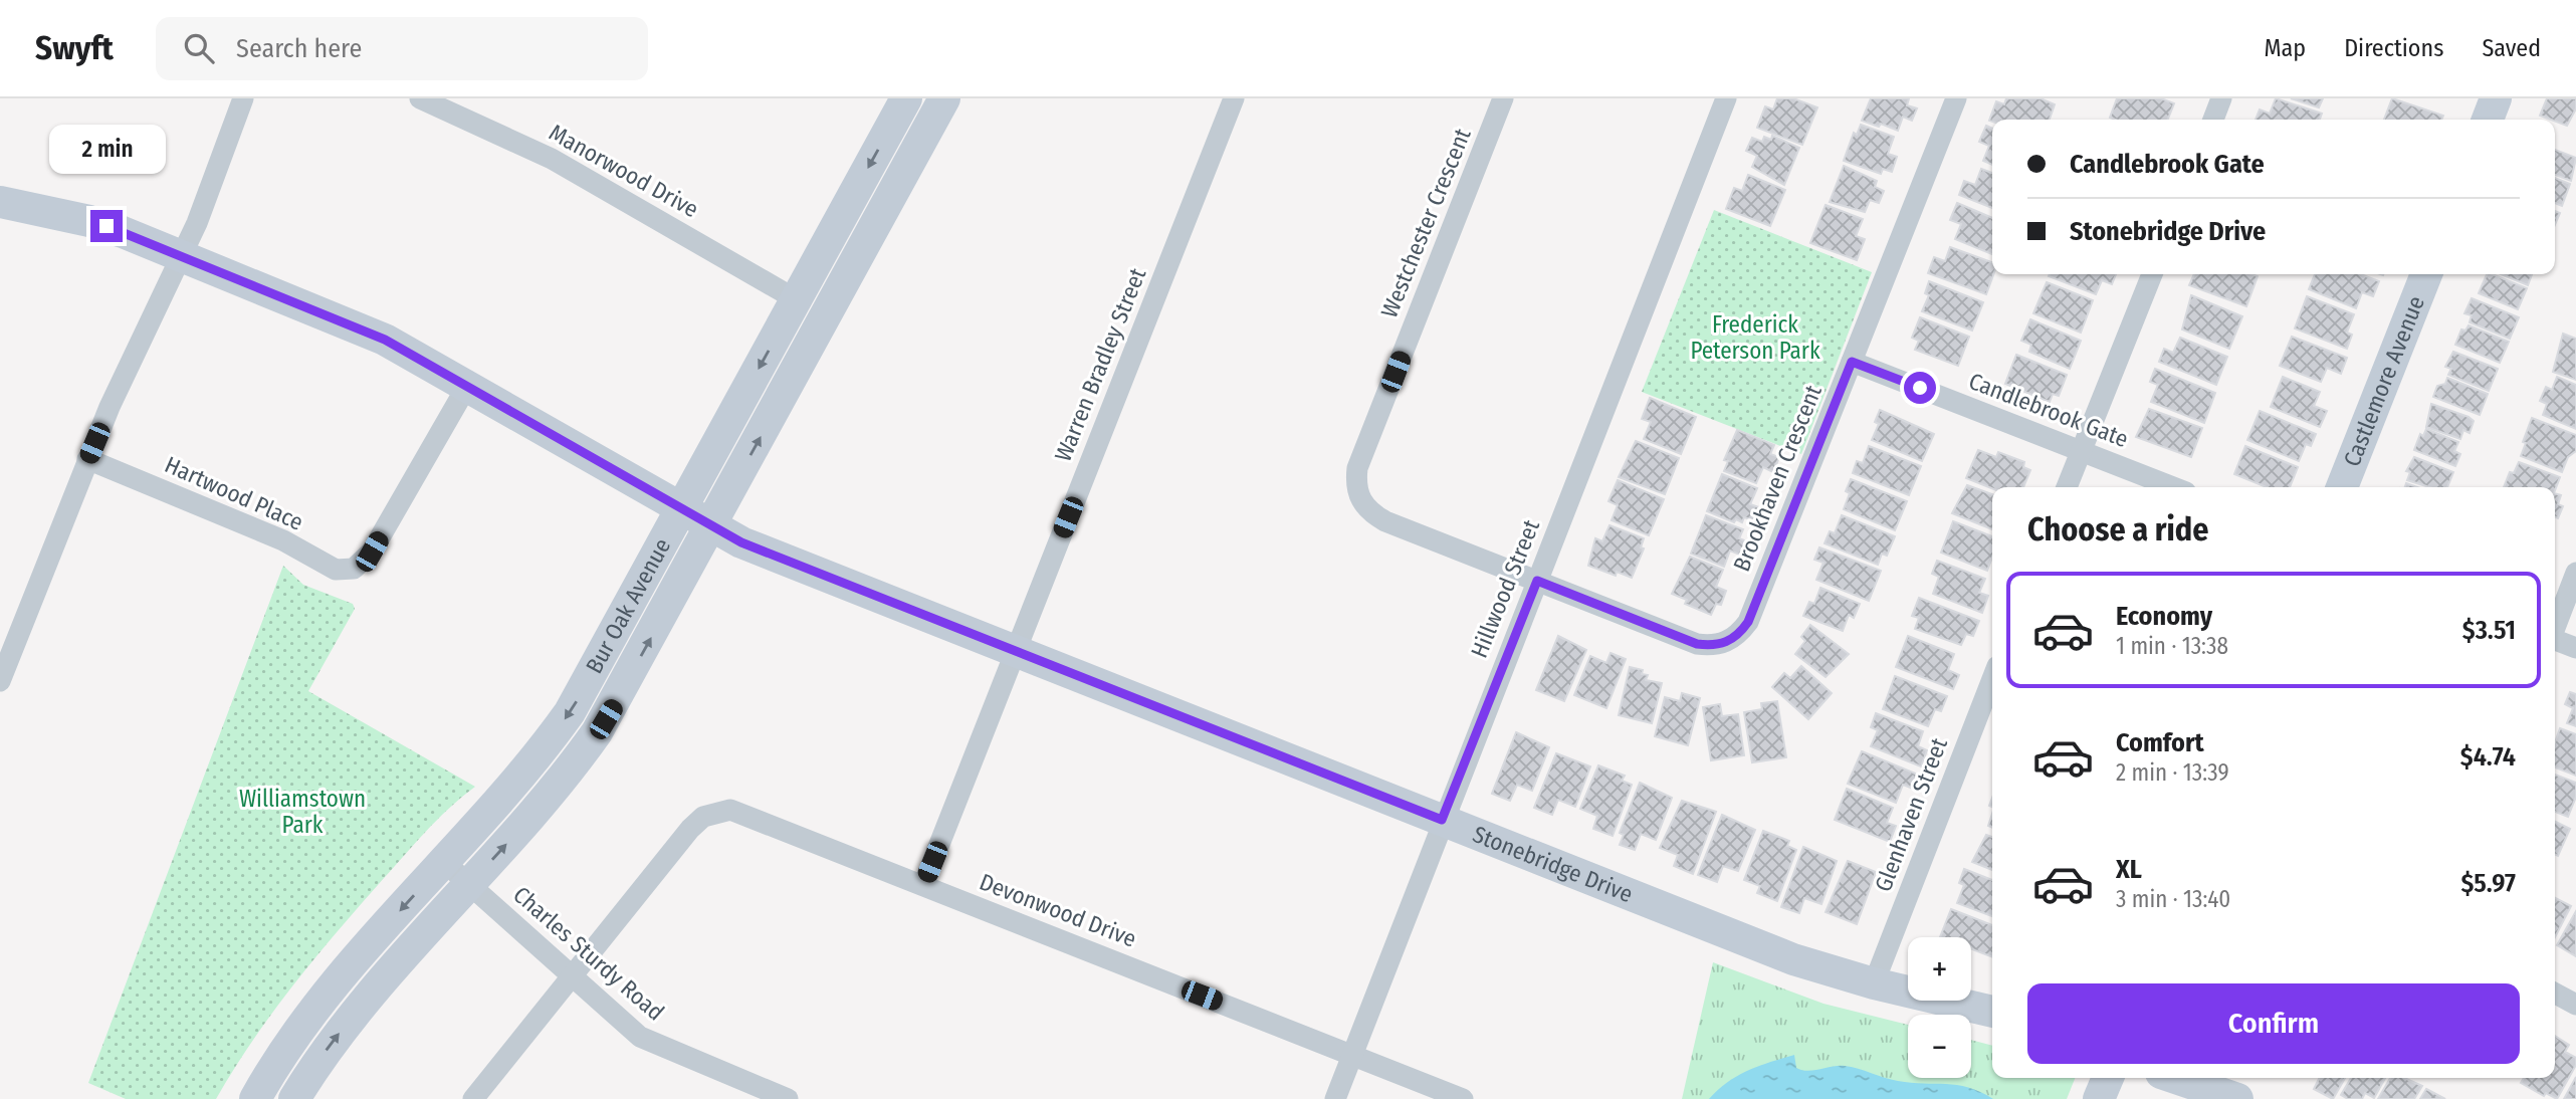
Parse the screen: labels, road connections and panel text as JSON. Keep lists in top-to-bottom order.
{
  "streets": {
    "street": [
      "Manorwood Drive",
      "Westchester Crescent",
      "Warren Bradley Street",
      "Castlemore Avenue",
      "Candlebrook Gate",
      "Brookhaven Crescent",
      "Hartwood Place",
      "Hillwood Street",
      "Bur Oak Avenue",
      "Glenhaven Street",
      "Stonebridge Drive",
      "Devonwood Drive",
      "Charles Sturdy Road"
    ]
  },
  "crossings": [
    ["Manorwood Drive", "Bur Oak Avenue"],
    ["Westchester Crescent", "Brookhaven Crescent"],
    ["Westchester Crescent", "Hillwood Street"],
    ["Warren Bradley Street", "Stonebridge Drive"],
    ["Warren Bradley Street", "Devonwood Drive"],
    ["Candlebrook Gate", "Brookhaven Crescent"],
    ["Brookhaven Crescent", "Hillwood Street"],
    ["Hartwood Place", "Stonebridge Drive"],
    ["Hillwood Street", "Stonebridge Drive"],
    ["Hillwood Street", "Devonwood Drive"],
    ["Bur Oak Avenue", "Stonebridge Drive"],
    ["Bur Oak Avenue", "Charles Sturdy Road"],
    ["Glenhaven Street", "Stonebridge Drive"],
    ["Devonwood Drive", "Charles Sturdy Road"]
  ],
  "parks": ["Frederick Peterson Park", "Williamstown Park"],
  "page": {
    "header": "Swyft",
    "search": "Search here",
    "nav": ["Map", "Directions", "Saved"],
    "banner": ["Candlebrook Gate", "Stonebridge Drive"],
    "bubble": "2 min",
    "heading": "Choose a ride",
    "list": [
      {
        "name": "Economy",
        "note": "1 min · 13:38",
        "value": "$3.51"
      },
      {
        "name": "Comfort",
        "note": "2 min · 13:39",
        "value": "$4.74"
      },
      {
        "name": "XL",
        "note": "3 min · 13:40",
        "value": "$5.97"
      }
    ],
    "map_buttons": ["+", "−"],
    "buttons": "Confirm"
  }
}
